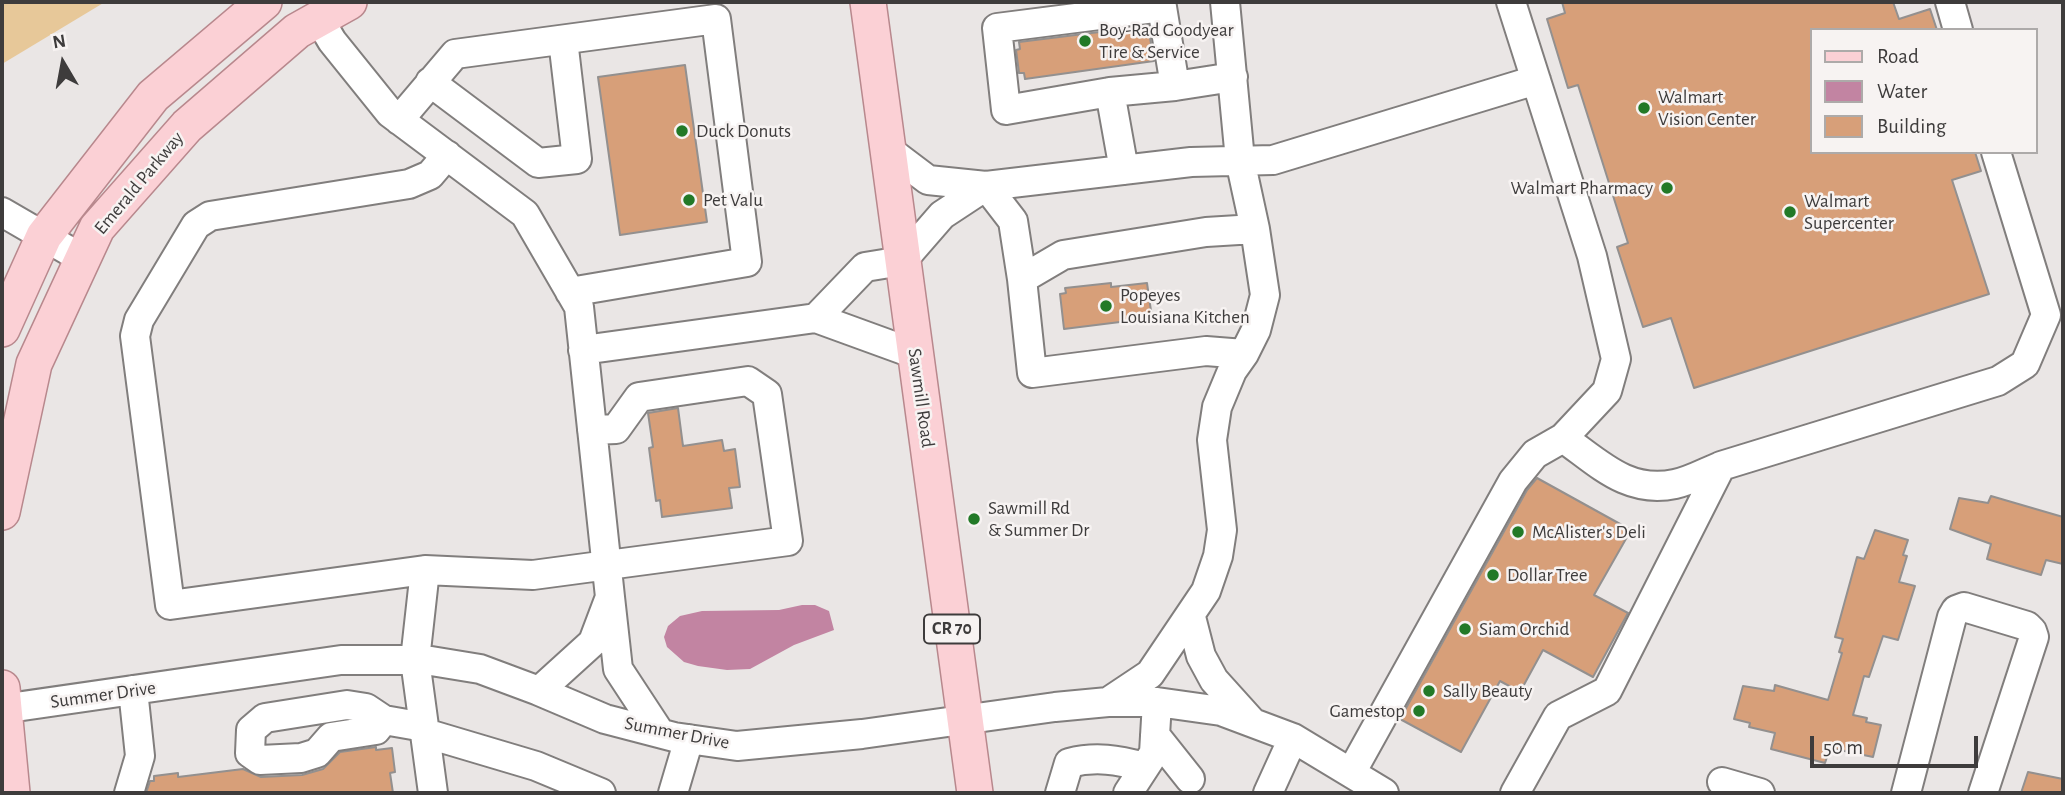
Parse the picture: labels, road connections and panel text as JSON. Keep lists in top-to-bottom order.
{
  "streets": {
    "main road": ["Emerald Parkway", "Sawmill Road", "CR 70"],
    "street": ["Summer Drive"]
  },
  "crossings": [
    ["Sawmill Road", "Summer Drive"]
  ],
  "places": [
    "Boy-Rad Goodyear Tire & Service",
    "Walmart Vision Center",
    "Duck Donuts",
    "Walmart Pharmacy",
    "Pet Valu",
    "Walmart Supercenter",
    "Popeyes Louisiana Kitchen",
    "Sawmill Rd & Summer Dr",
    "McAlister's Deli",
    "Dollar Tree",
    "Siam Orchid",
    "Sally Beauty",
    "Gamestop"
  ],
  "legend": ["Road", "Water", "Building"],
  "scale_bar": "50 m",
  "north": "top"
}
